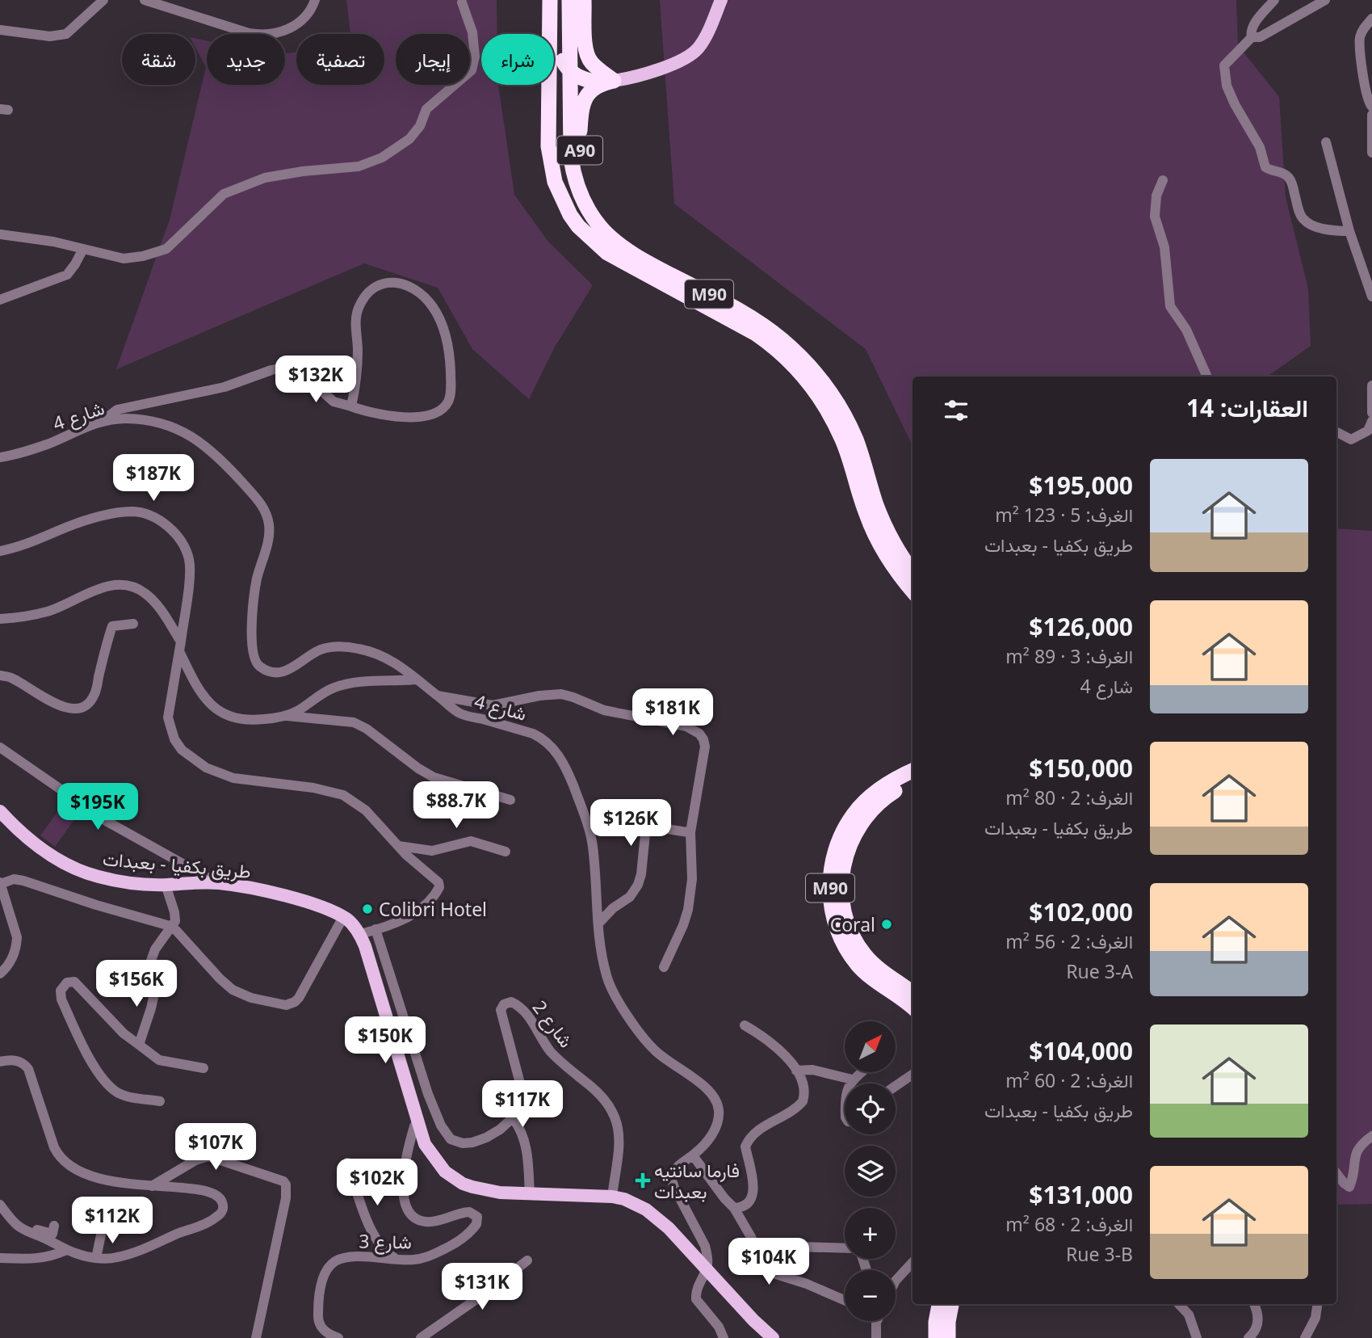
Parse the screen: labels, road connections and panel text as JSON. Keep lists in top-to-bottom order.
{
  "streets": {
    "highway": ["A90", "M90"],
    "main road": ["طريق بكفيا - بعبدات"],
    "street": ["شارع 4", "شارع 2", "شارع 3"]
  },
  "crossings": [
    ["A90", "M90"],
    ["شارع 4", "طريق بكفيا - بعبدات"],
    ["طريق بكفيا - بعبدات", "شارع 2"],
    ["طريق بكفيا - بعبدات", "شارع 3"]
  ],
  "places": {
    "other": ["Colibri Hotel", "Coral"],
    "health": ["فارما سانتيه بعبدات"]
  },
  "north": "top right",
  "page": {
    "chip": [
      "شراء",
      "إيجار",
      "تصفية",
      "جديد",
      "شقة"
    ],
    "price": [
      "$132K",
      "$187K",
      "$181K",
      "$88.7K",
      "$195K",
      "$126K",
      "$156K",
      "$150K",
      "$117K",
      "$107K",
      "$102K",
      "$112K",
      "$104K",
      "$131K"
    ],
    "heading": "العقارات: 14",
    "list": [
      {
        "name": "$195,000",
        "note": "الغرف: 5 · 123 m² · طريق بكفيا - بعبدات"
      },
      {
        "name": "$126,000",
        "note": "الغرف: 3 · 89 m² · شارع 4"
      },
      {
        "name": "$150,000",
        "note": "الغرف: 2 · 80 m² · طريق بكفيا - بعبدات"
      },
      {
        "name": "$102,000",
        "note": "الغرف: 2 · 56 m² · Rue 3-A"
      },
      {
        "name": "$104,000",
        "note": "الغرف: 2 · 60 m² · طريق بكفيا - بعبدات"
      },
      {
        "name": "$131,000",
        "note": "الغرف: 2 · 68 m² · Rue 3-B"
      }
    ],
    "map_buttons": ["+", "−"]
  }
}
